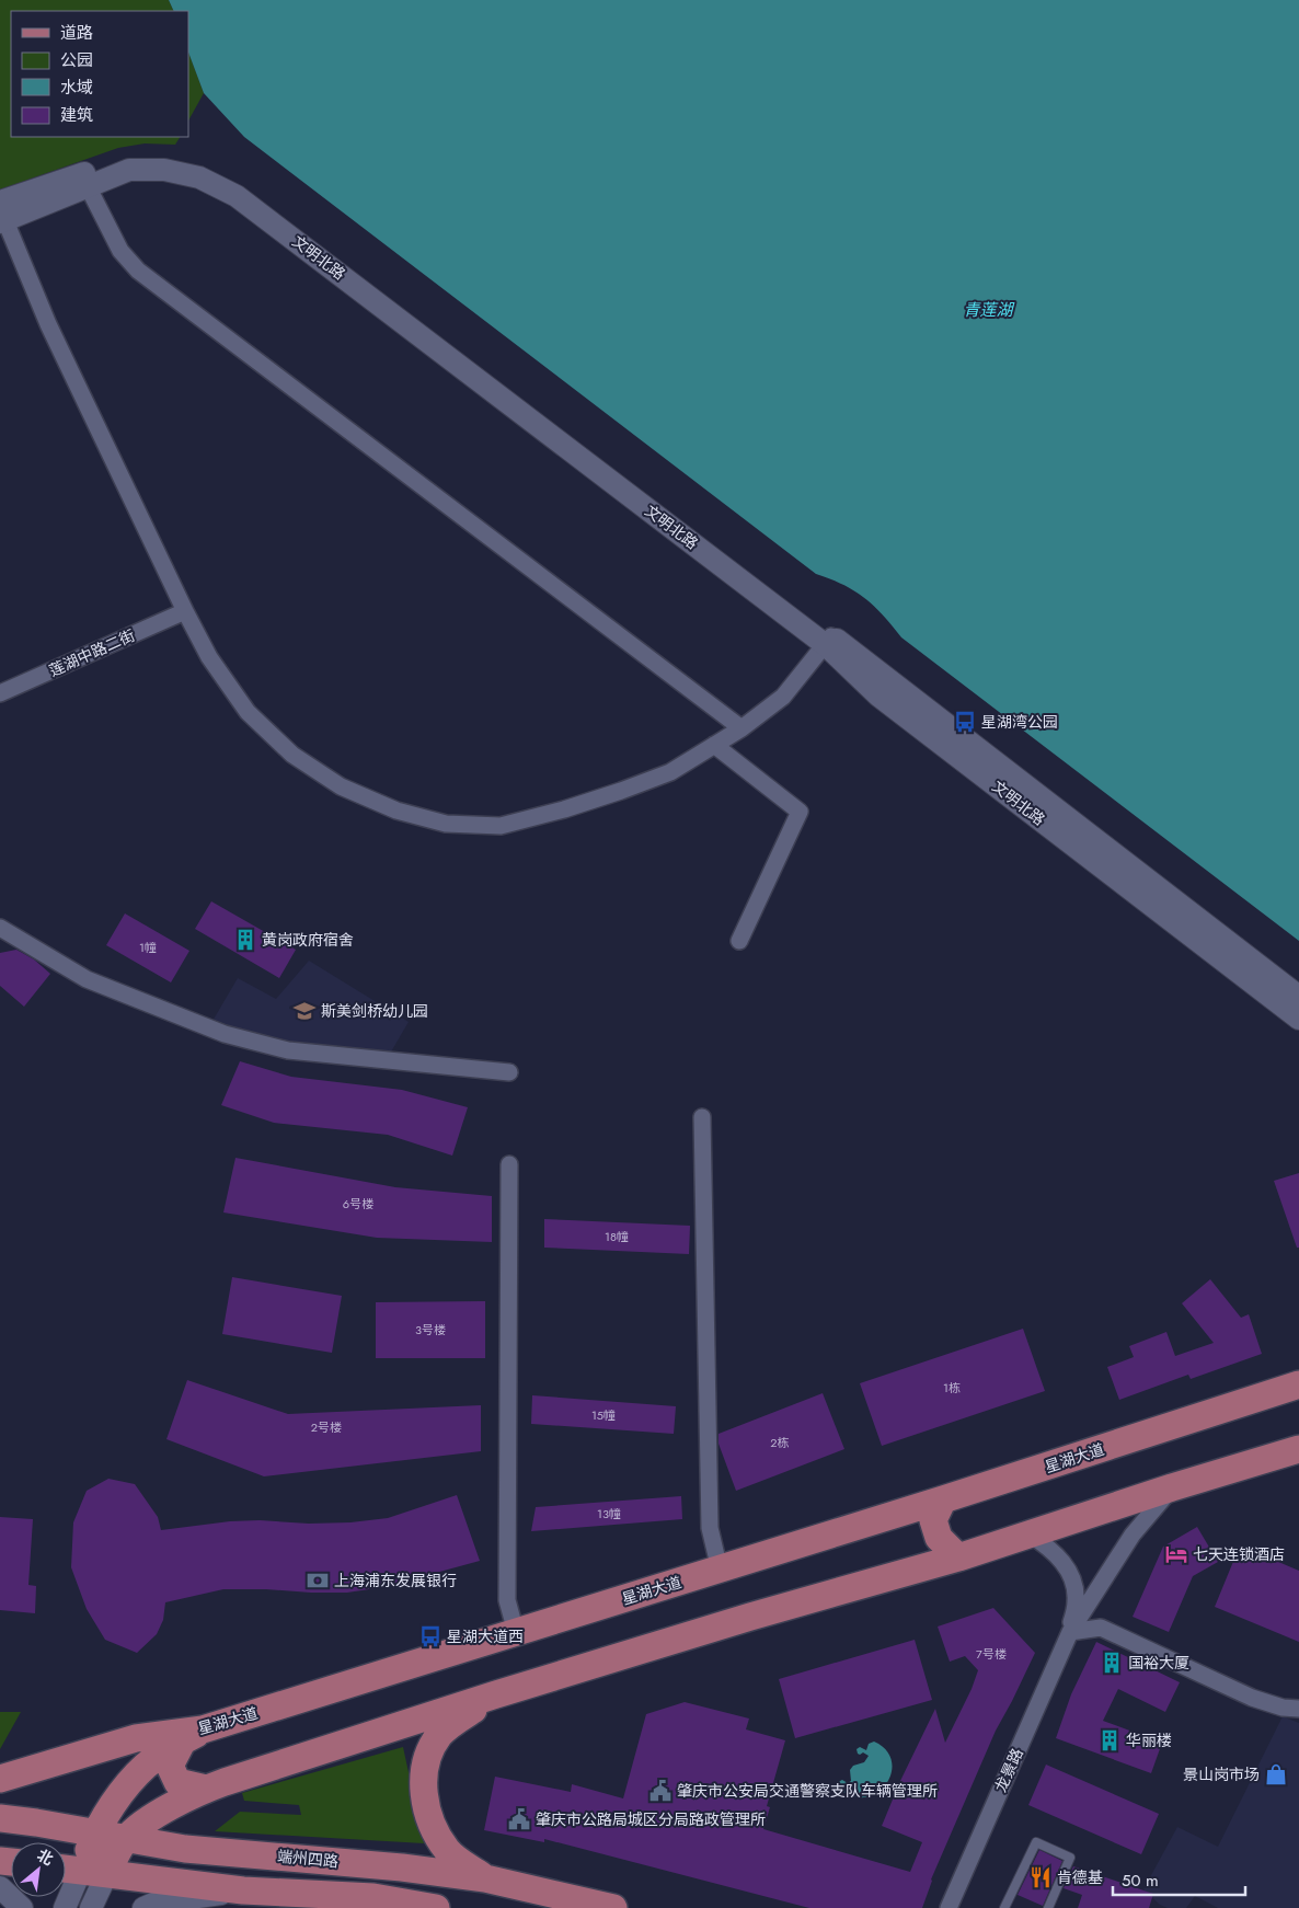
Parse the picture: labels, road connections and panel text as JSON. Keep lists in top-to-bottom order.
{
  "streets": {
    "main road": ["星湖大道", "端州四路"],
    "street": ["文明北路", "莲湖中路二街", "龙景路"]
  },
  "water": ["青莲湖"],
  "places": {
    "bus stop": ["星湖湾公园", "星湖大道西"],
    "building": ["黄岗政府宿舍", "国裕大厦", "华丽楼"],
    "school or university": ["斯美剑桥幼儿园"],
    "hotel": ["七天连锁酒店"],
    "bank": ["上海浦东发展银行"],
    "shop": ["景山岗市场"],
    "public building": ["肇庆市公安局交通警察支队车辆管理所", "肇庆市公路局城区分局路政管理所"],
    "restaurant": ["肯德基"]
  },
  "house_numbers": [
    "1幢",
    "6号楼",
    "18幢",
    "3号楼",
    "1栋",
    "15幢",
    "2号楼",
    "2栋",
    "13幢",
    "7号楼"
  ],
  "legend": [
    "道路",
    "公园",
    "水域",
    "建筑"
  ],
  "scale_bar": "50 m",
  "north": "top right"
}
